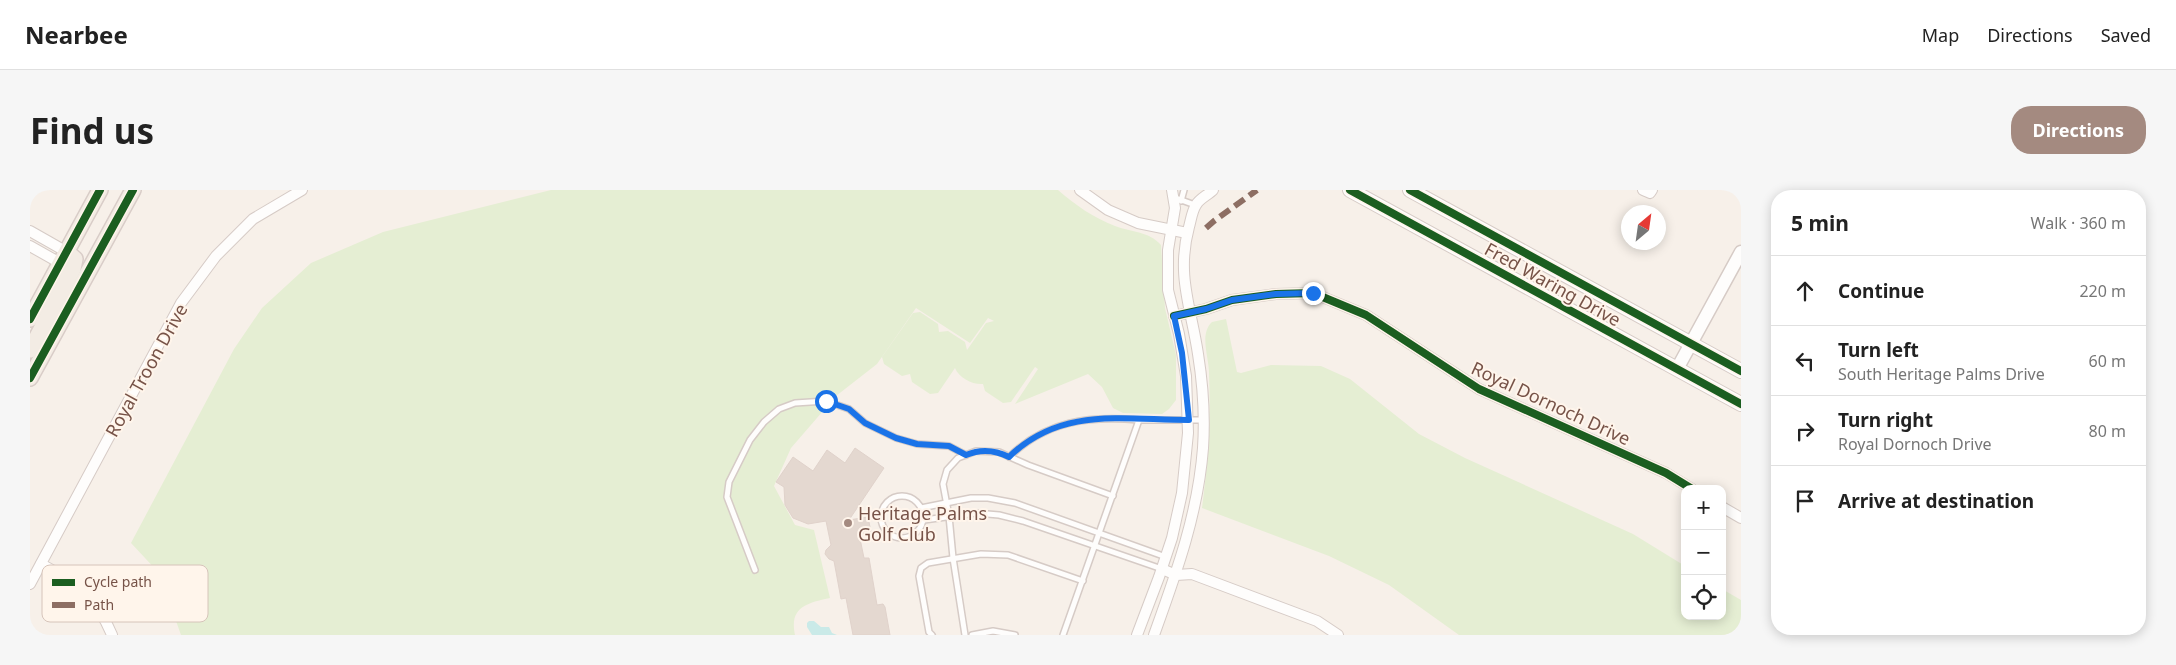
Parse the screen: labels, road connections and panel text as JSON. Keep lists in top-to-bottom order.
{
  "streets": {
    "main road": ["Fred Waring Drive"],
    "street": ["Royal Troon Drive", "Royal Dornoch Drive"]
  },
  "places": ["Heritage Palms Golf Club"],
  "legend": ["Cycle path", "Path"],
  "north": "top right",
  "page": {
    "header": "Nearbee",
    "nav": ["Map", "Directions", "Saved"],
    "buttons": "Directions",
    "title": "Find us",
    "heading": ["5 min", "Walk · 360 m"],
    "list": [
      ["Continue", "220 m"],
      ["Turn left", "South Heritage Palms Drive", "60 m"],
      ["Turn right", "Royal Dornoch Drive", "80 m"],
      "Arrive at destination"
    ],
    "map_buttons": ["+", "−"]
  }
}
